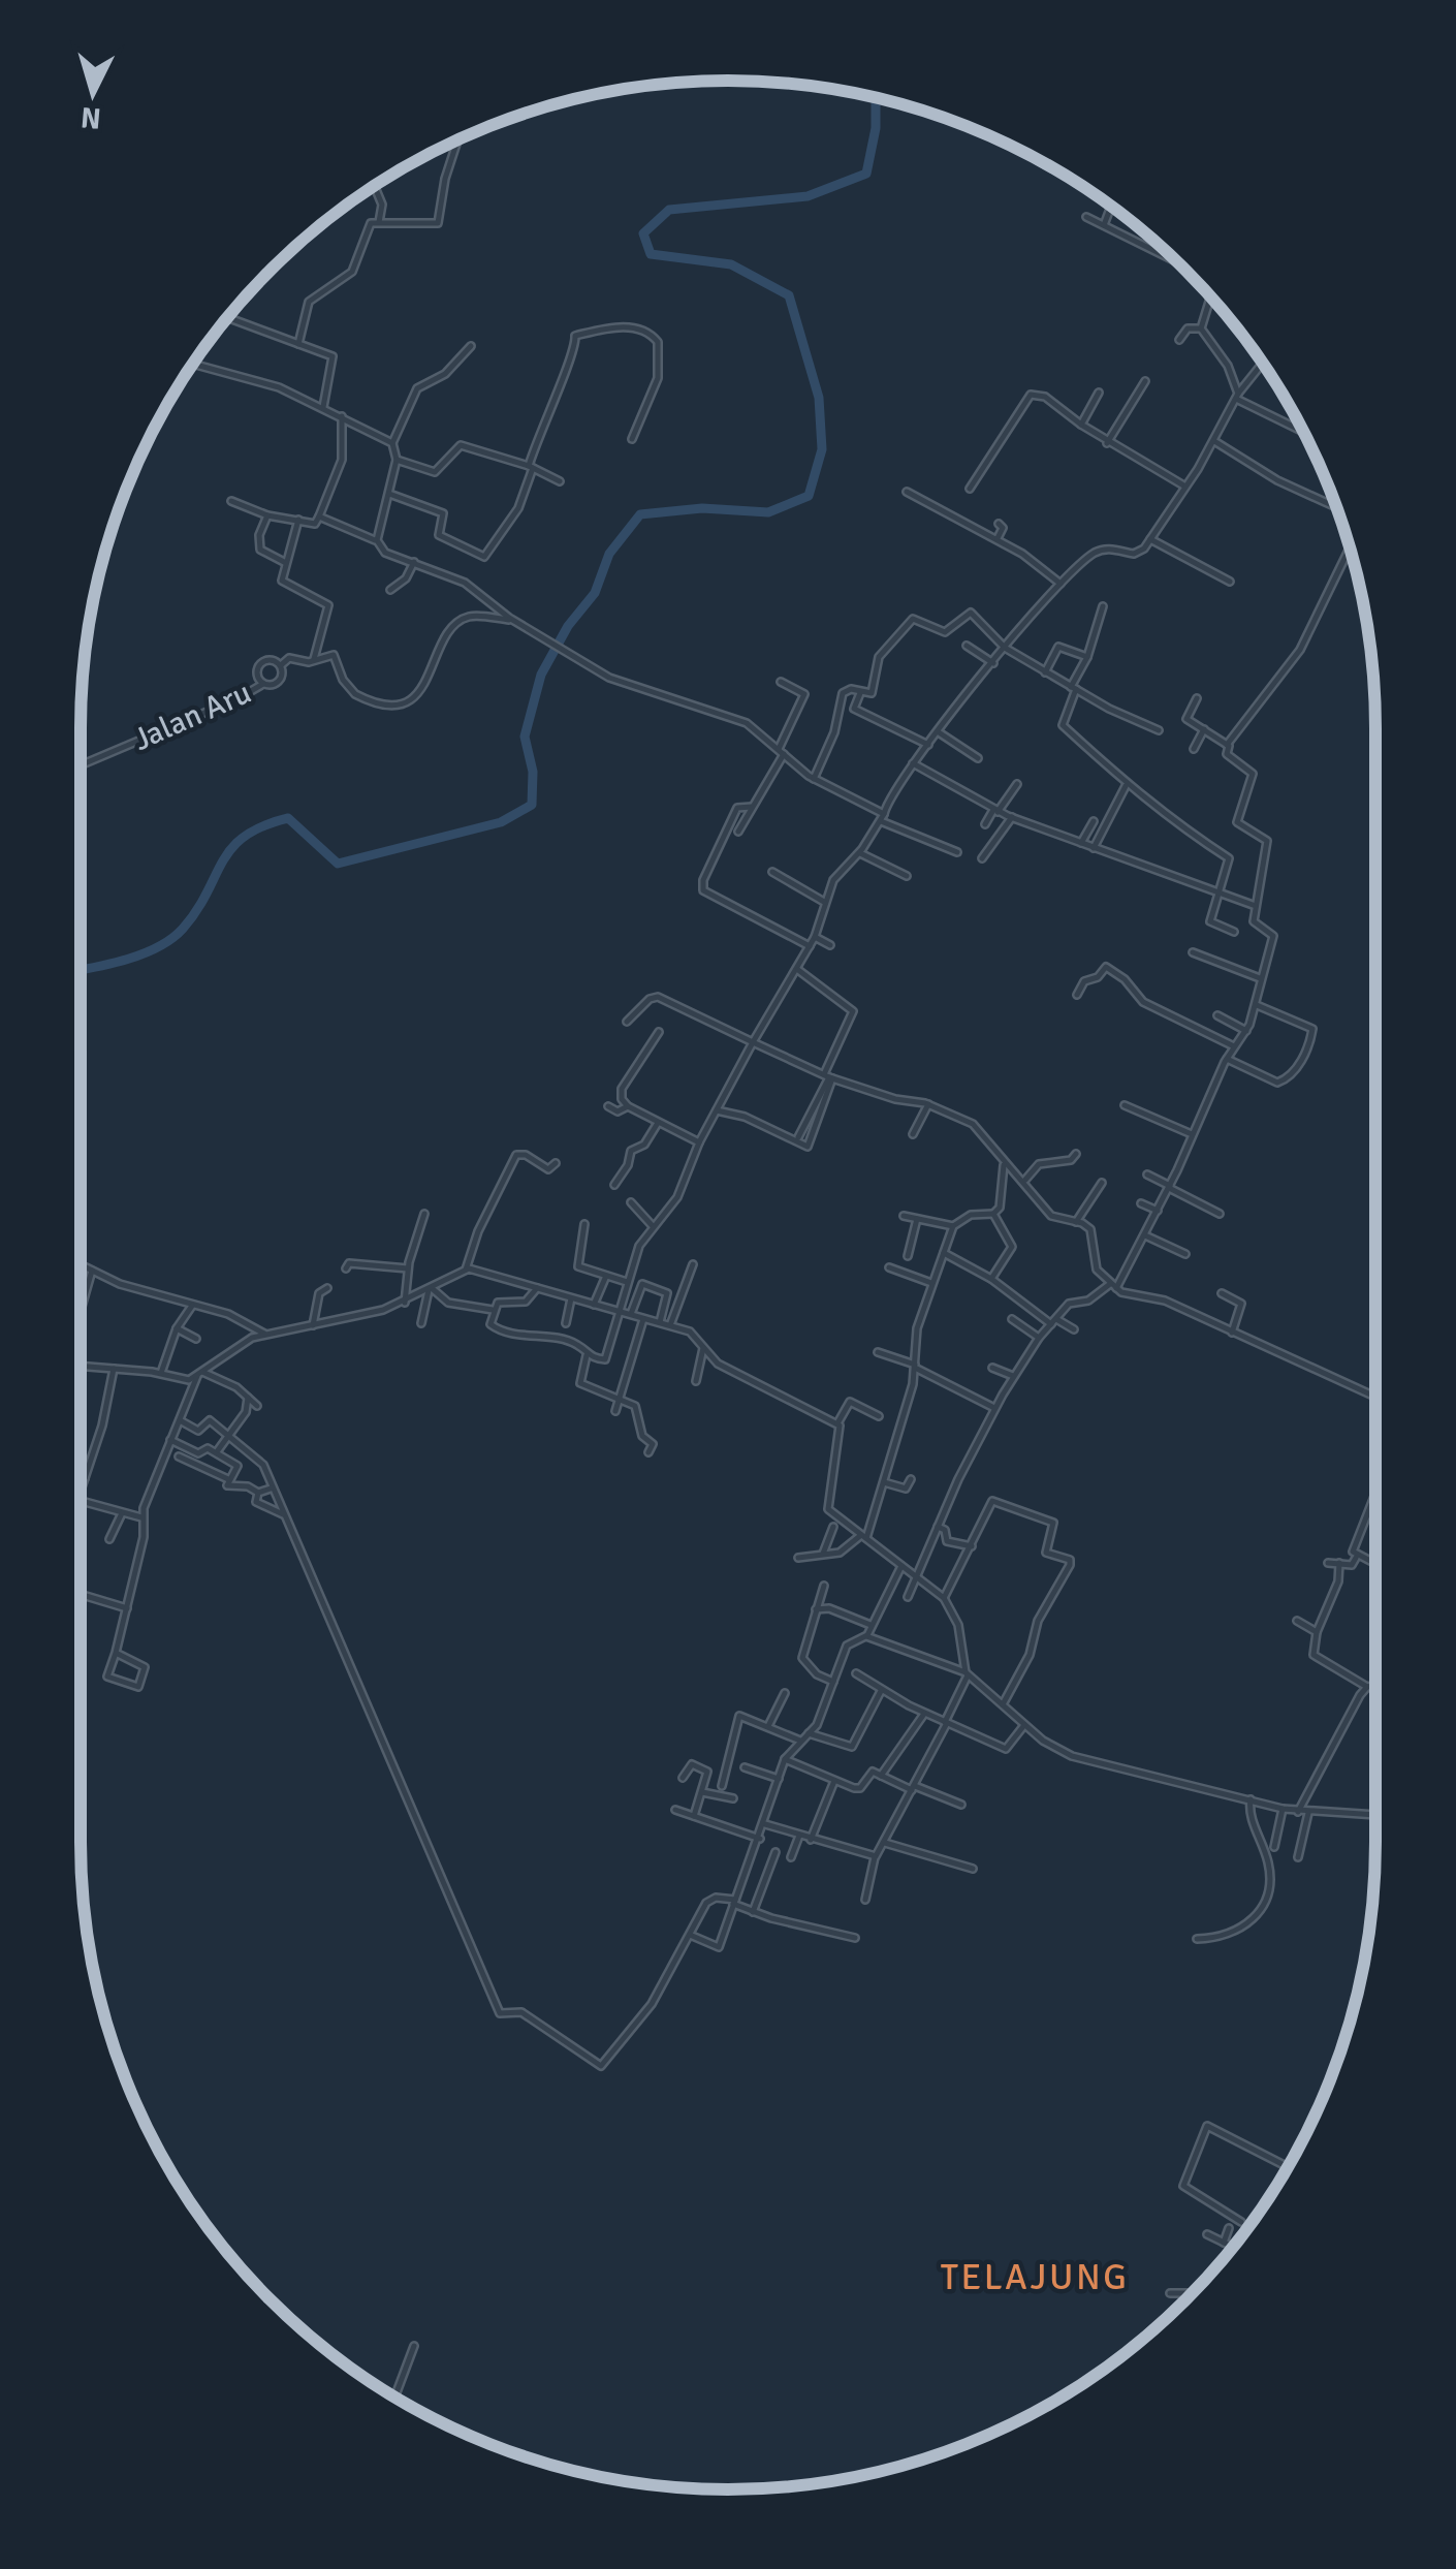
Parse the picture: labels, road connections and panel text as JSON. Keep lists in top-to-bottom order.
{
  "streets": {
    "street": ["Jalan Aru"]
  },
  "districts": ["TELAJUNG"],
  "north": "bottom"
}
